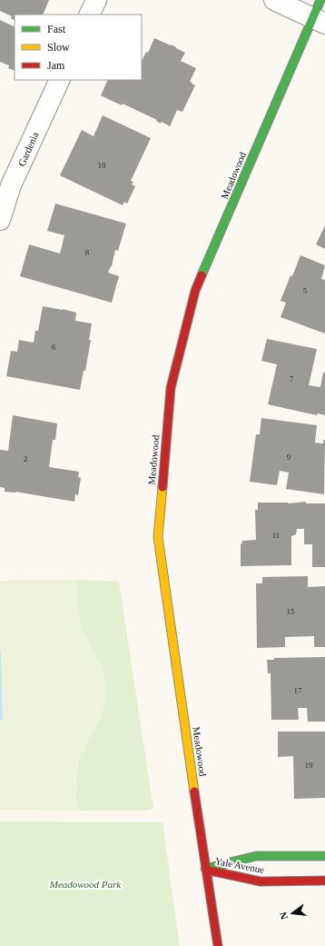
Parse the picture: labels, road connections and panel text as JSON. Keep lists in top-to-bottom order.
{
  "streets": {
    "street": ["Gardenia", "Meadowood", "Yale Avenue"]
  },
  "crossings": [
    ["Meadowood", "Yale Avenue"]
  ],
  "parks": ["Meadowood Park"],
  "house_numbers": [
    "10",
    "8",
    "5",
    "6",
    "7",
    "9",
    "2",
    "11",
    "15",
    "17",
    "19"
  ],
  "legend": ["Fast", "Slow", "Jam"],
  "north": "left"
}
